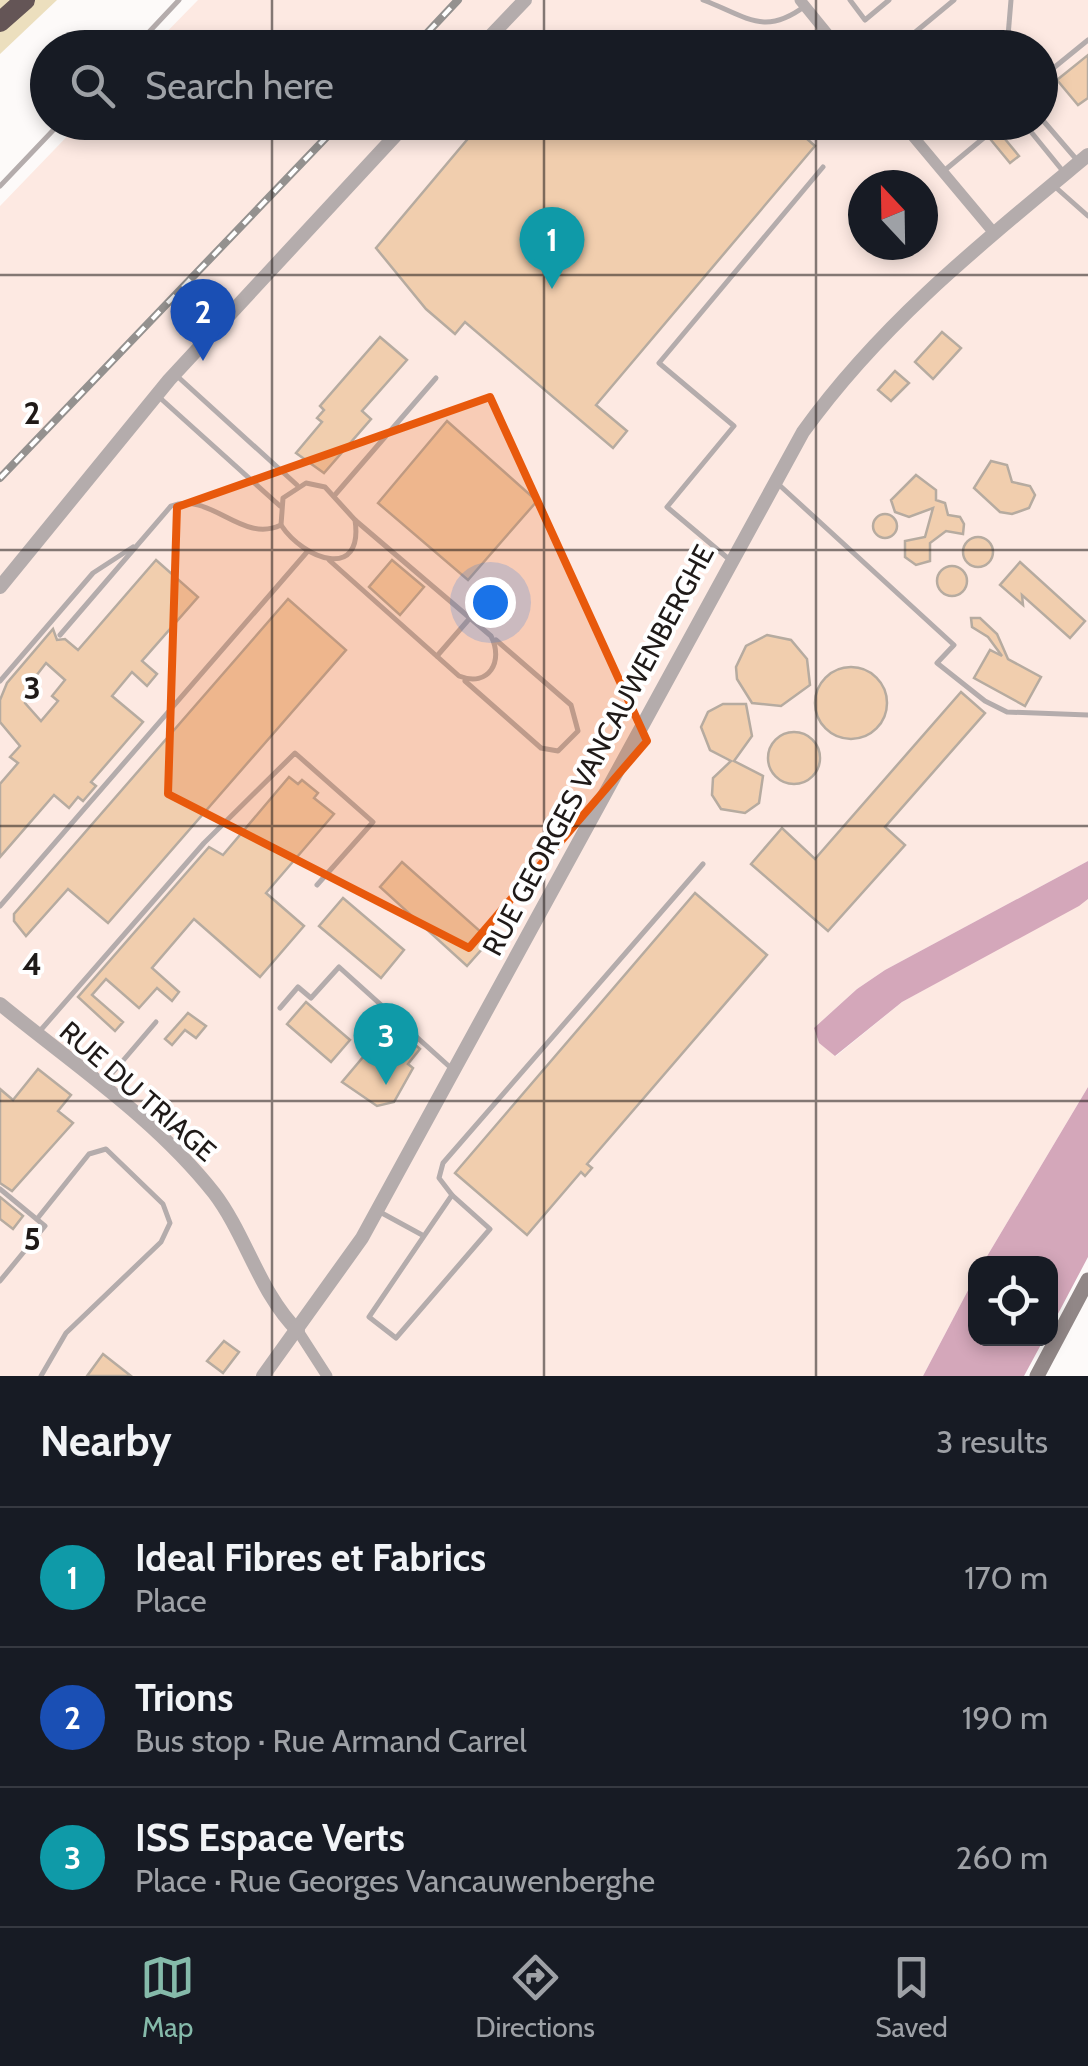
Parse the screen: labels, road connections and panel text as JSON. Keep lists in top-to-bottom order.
{
  "streets": {
    "street": ["RUE GEORGES VANCAUWENBERGHE", "RUE DU TRIAGE"]
  },
  "crossings": [
    ["RUE GEORGES VANCAUWENBERGHE", "RUE DU TRIAGE"]
  ],
  "north": "top",
  "page": {
    "search": "Search here",
    "pins": ["1", "2", "3"],
    "heading": ["Nearby", "3 results"],
    "list": [
      {
        "mark": "1",
        "name": "Ideal Fibres et Fabrics",
        "note": "Place",
        "value": "170 m"
      },
      {
        "mark": "2",
        "name": "Trions",
        "note": "Bus stop · Rue Armand Carrel",
        "value": "190 m"
      },
      {
        "mark": "3",
        "name": "ISS Espace Verts",
        "note": "Place · Rue Georges Vancauwenberghe",
        "value": "260 m"
      }
    ],
    "nav": ["Map", "Directions", "Saved"]
  },
  "grid": {
    "rows": [
      "2",
      "3",
      "4",
      "5"
    ]
  }
}
